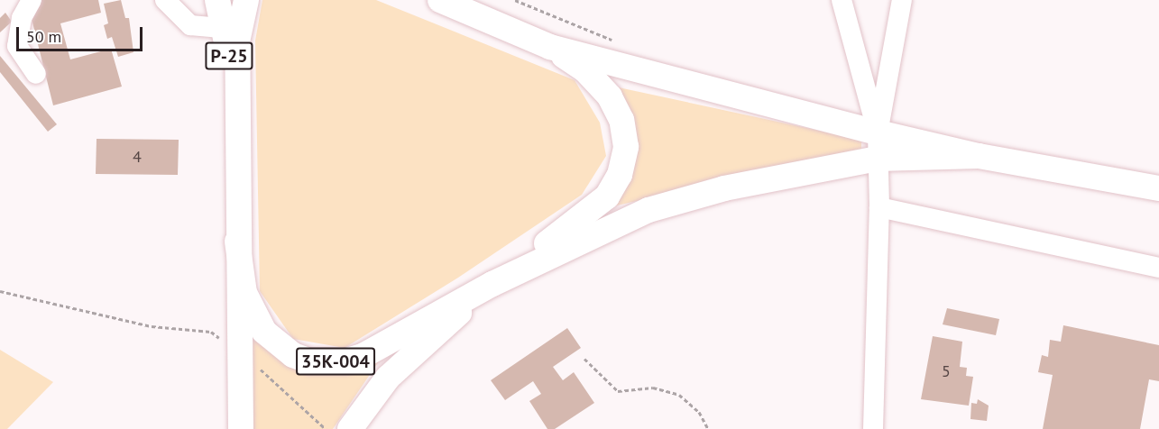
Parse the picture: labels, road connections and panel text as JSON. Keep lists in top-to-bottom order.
{
  "streets": {
    "main road": ["Р-25", "35К-004"]
  },
  "crossings": [
    ["Р-25", "35К-004"]
  ],
  "house_numbers": ["4", "5"],
  "scale_bar": "50 m"
}
